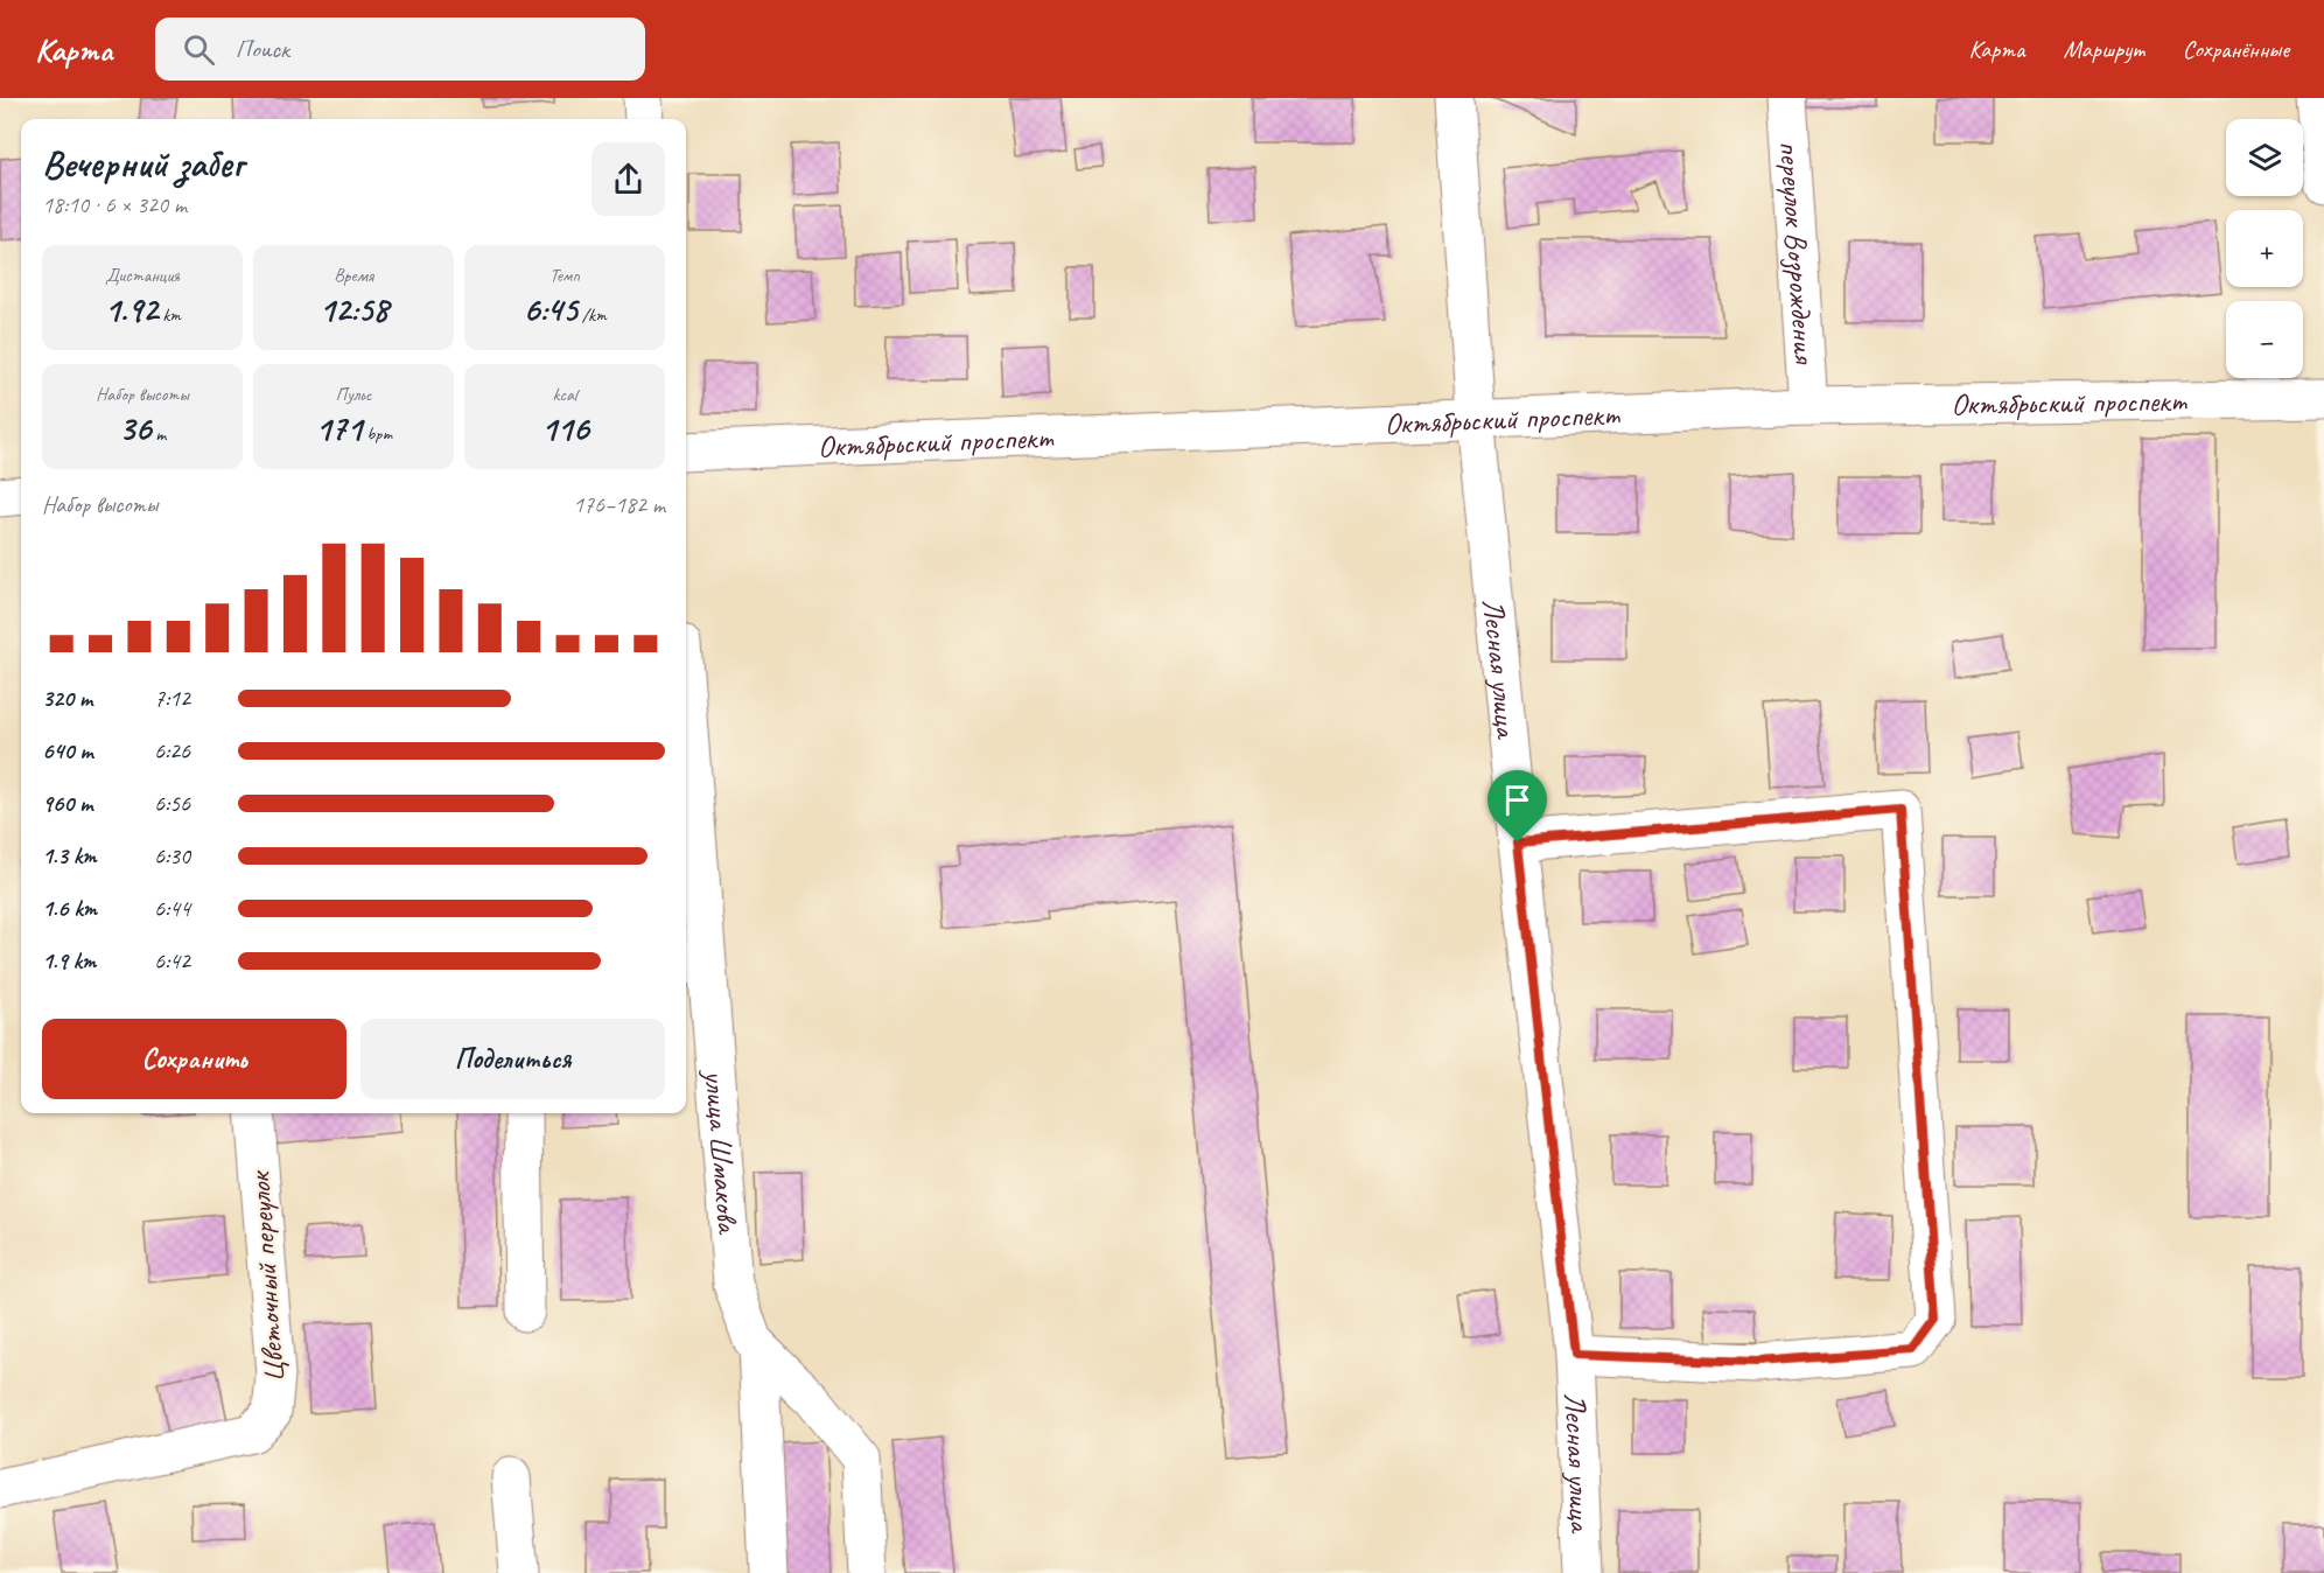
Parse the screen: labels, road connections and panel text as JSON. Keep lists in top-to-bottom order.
{
  "streets": {
    "street": [
      "переулок Возрождения",
      "Октябрьский проспект",
      "Лесная улица",
      "улица Шмакова",
      "Цветочный переулок"
    ]
  },
  "crossings": [
    ["переулок Возрождения", "Октябрьский проспект"],
    ["Октябрьский проспект", "Лесная улица"]
  ],
  "page": {
    "header": "Карта",
    "search": "Поиск",
    "nav": ["Карта", "Маршрут", "Сохранённые"],
    "map_buttons": ["+", "−"],
    "heading": ["Вечерний забег", "18:10 · 6 × 320 m"],
    "stats": [
      ["Дистанция", "1.92 km"],
      ["Время", "12:58"],
      ["Темп", "6:45 /km"],
      ["Набор высоты", "36 m"],
      ["Пульс", "171 bpm"],
      ["kcal", "116"]
    ],
    "chart": ["Набор высоты", "176–182 m"],
    "list": [
      {
        "name": "320 m",
        "note": "7:12"
      },
      {
        "name": "640 m",
        "note": "6:26"
      },
      {
        "name": "960 m",
        "note": "6:56"
      },
      {
        "name": "1.3 km",
        "note": "6:30"
      },
      {
        "name": "1.6 km",
        "note": "6:44"
      },
      {
        "name": "1.9 km",
        "note": "6:42"
      }
    ],
    "buttons": ["Сохранить", "Поделиться"]
  }
}
